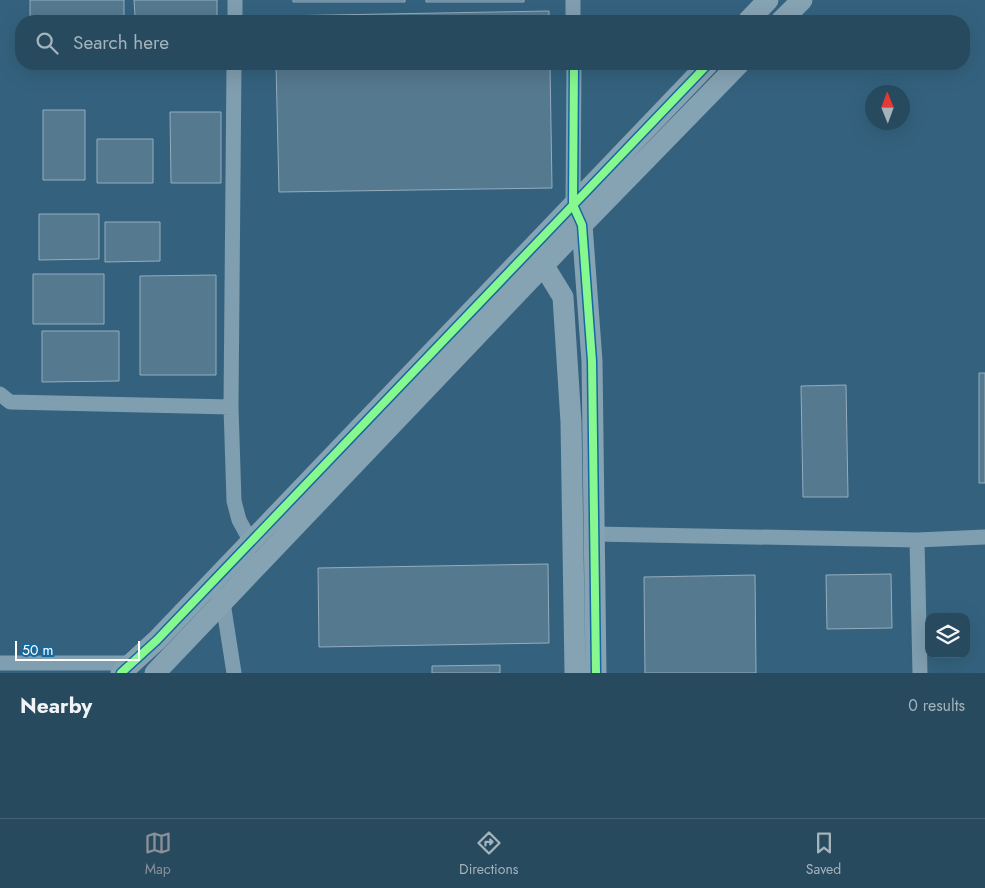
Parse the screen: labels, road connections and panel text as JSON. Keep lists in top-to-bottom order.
{
  "scale_bar": "50 m",
  "north": "top",
  "page": {
    "search": "Search here",
    "scale": "50 m",
    "heading": ["Nearby", "0 results"],
    "nav": ["Map", "Directions", "Saved"]
  }
}
